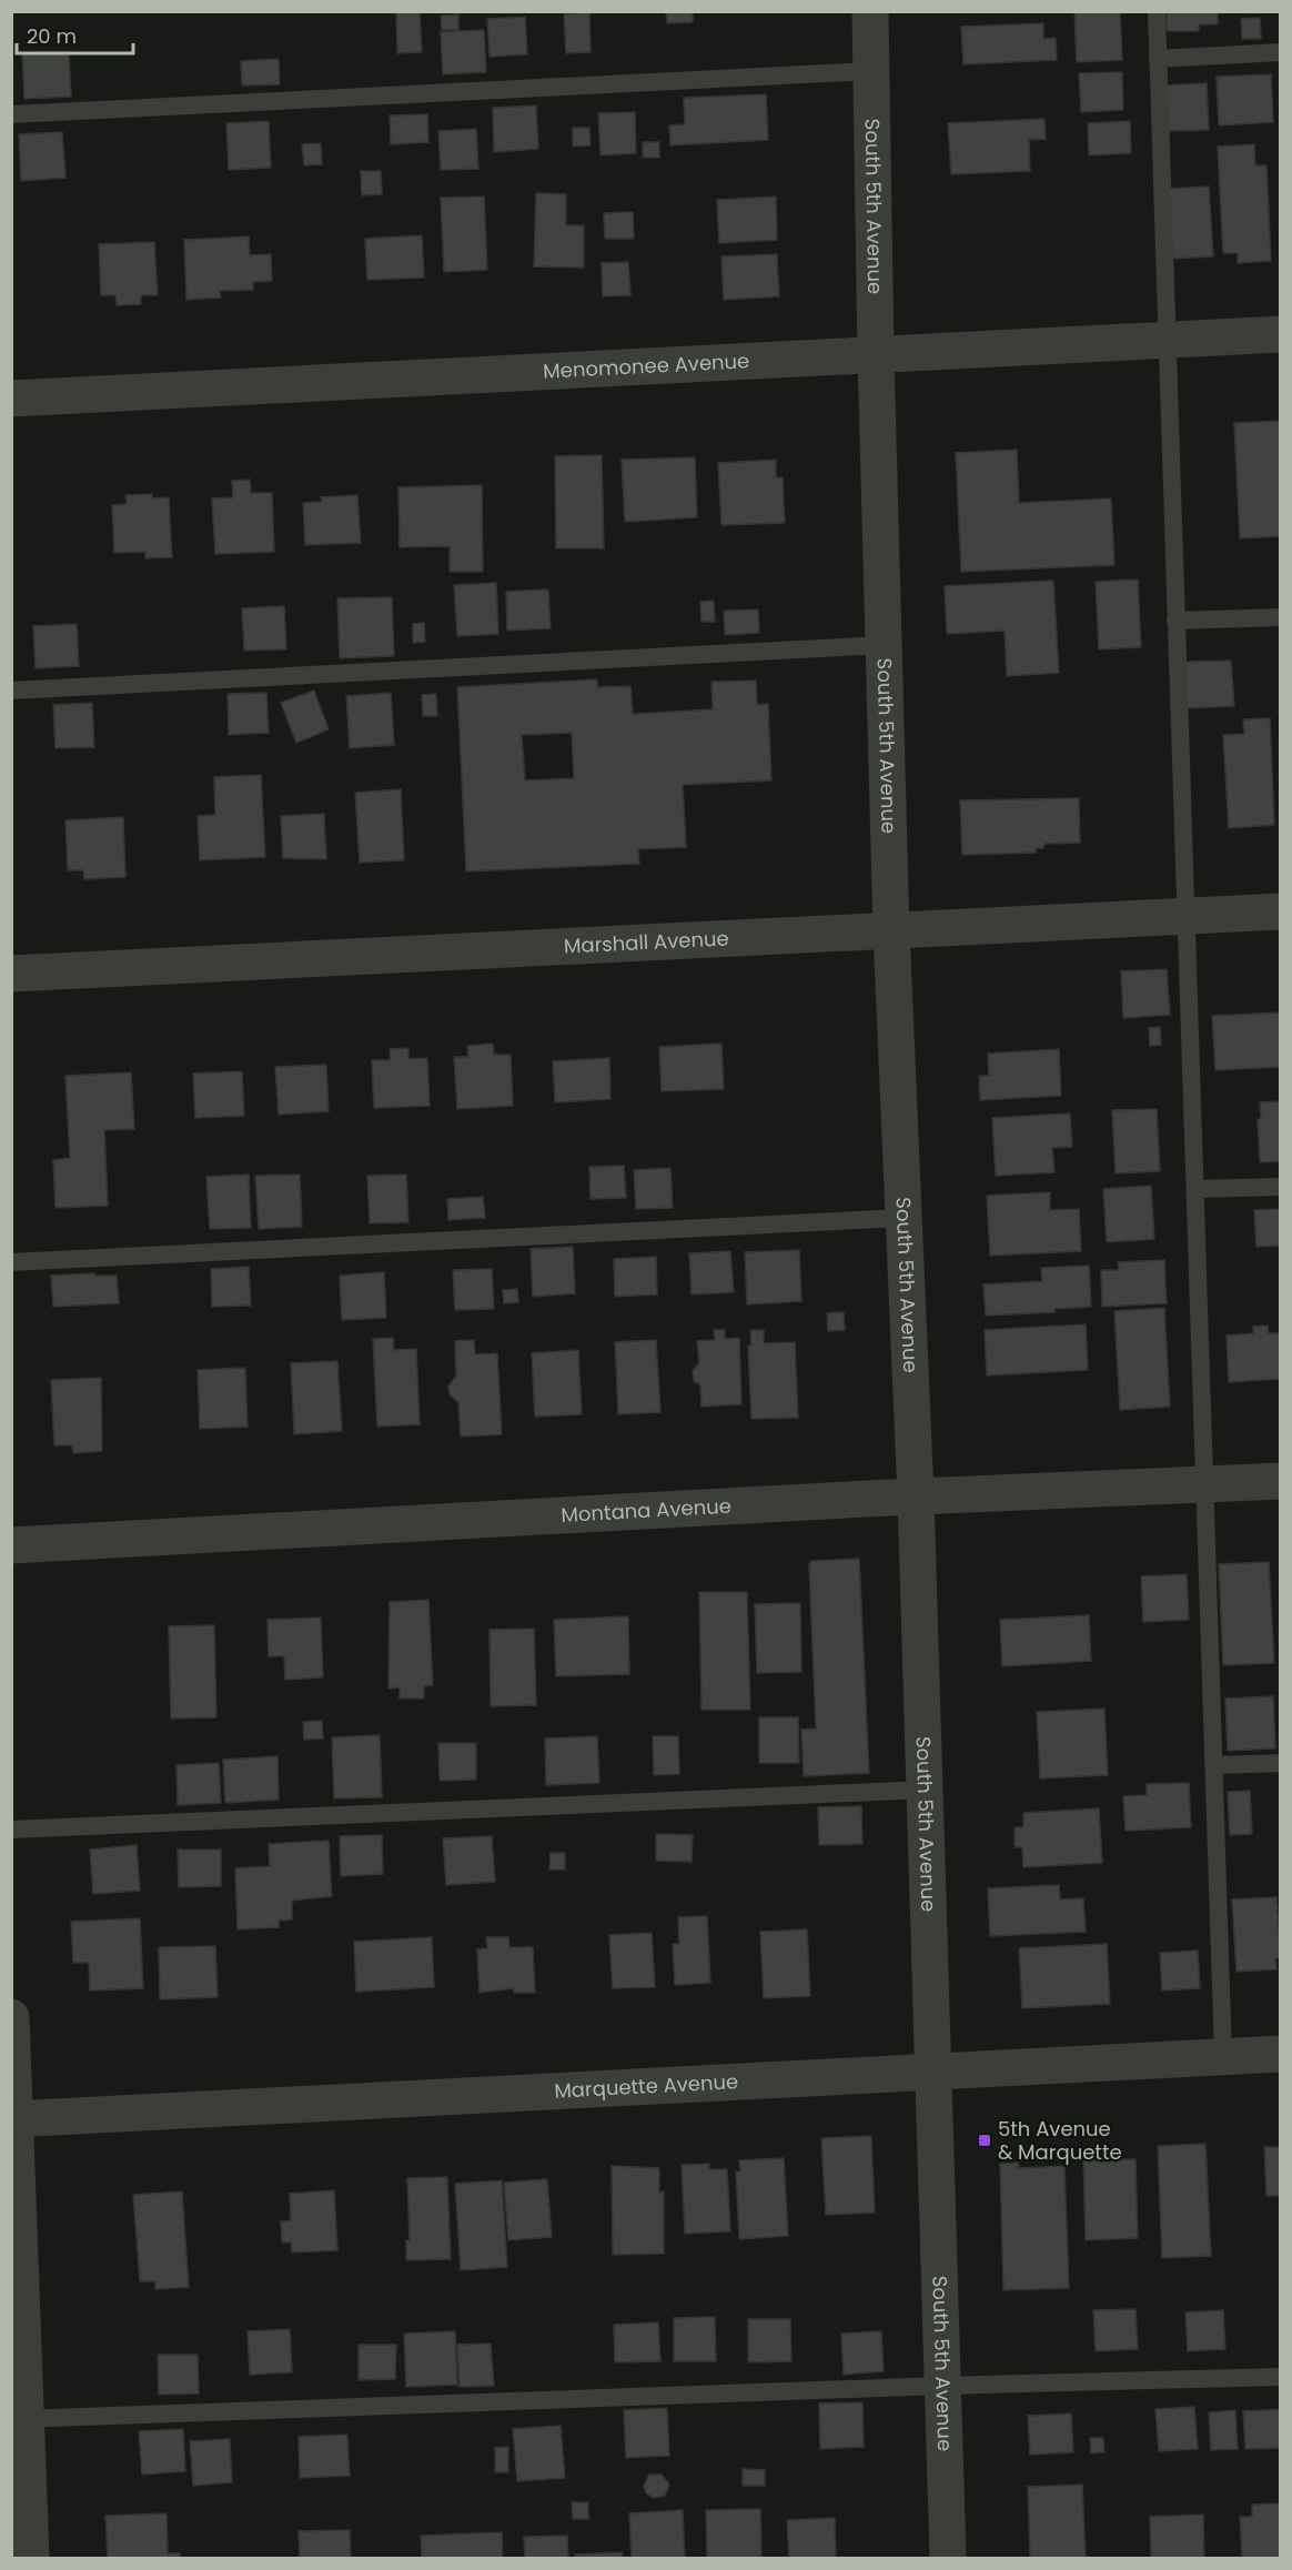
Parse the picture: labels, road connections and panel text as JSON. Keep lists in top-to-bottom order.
{
  "streets": {
    "street": [
      "South 5th Avenue",
      "Menomonee Avenue",
      "Marshall Avenue",
      "Montana Avenue",
      "Marquette Avenue"
    ]
  },
  "crossings": [
    ["South 5th Avenue", "Menomonee Avenue"],
    ["South 5th Avenue", "Marshall Avenue"],
    ["South 5th Avenue", "Montana Avenue"],
    ["South 5th Avenue", "Marquette Avenue"]
  ],
  "places": {
    "transit": ["5th Avenue & Marquette"]
  },
  "scale_bar": "20 m"
}
